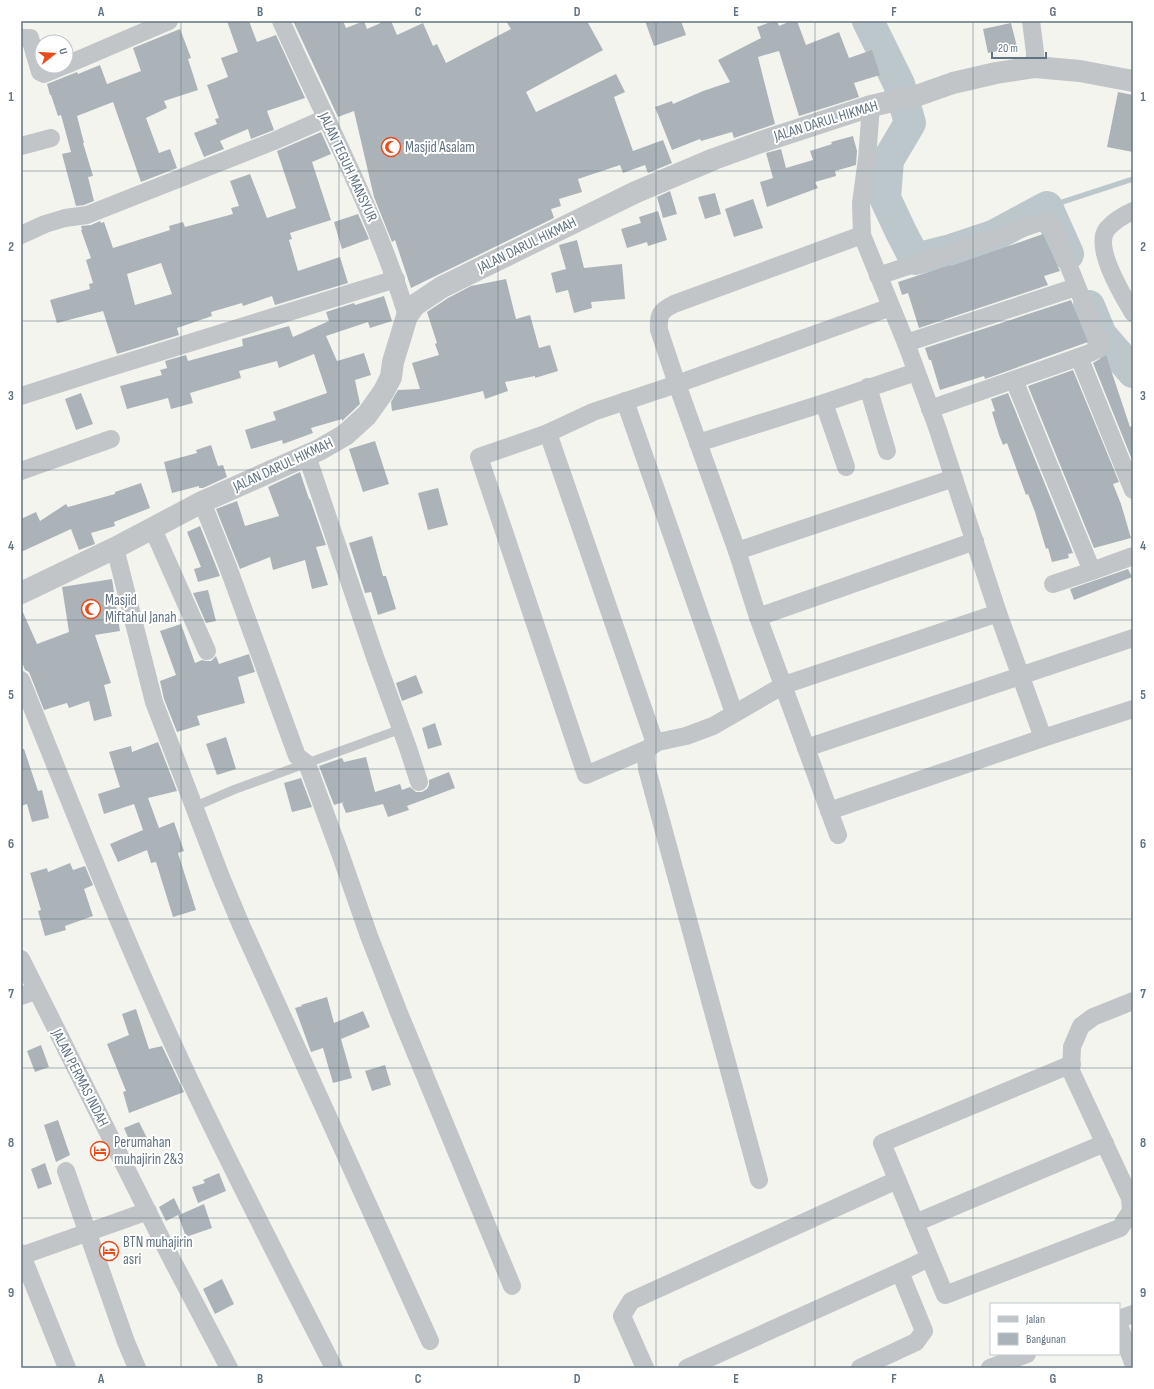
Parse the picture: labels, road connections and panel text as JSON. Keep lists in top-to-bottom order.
{
  "streets": {
    "street": ["JALAN DARUL HIKMAH", "JALAN TEGUH MANSYUR", "JALAN PERMAS INDAH"]
  },
  "crossings": [
    ["JALAN DARUL HIKMAH", "JALAN TEGUH MANSYUR"]
  ],
  "places": {
    "mosque": ["Masjid Asalam", "Masjid Miftahul Janah"],
    "hotel": ["Perumahan muhajirin 2&3", "BTN muhajirin asri"]
  },
  "legend": ["Jalan", "Bangunan"],
  "scale_bar": "20 m",
  "north": "right",
  "grid": {
    "columns": [
      "A",
      "B",
      "C",
      "D",
      "E",
      "F",
      "G"
    ],
    "rows": [
      "1",
      "2",
      "3",
      "4",
      "5",
      "6",
      "7",
      "8",
      "9"
    ]
  }
}
